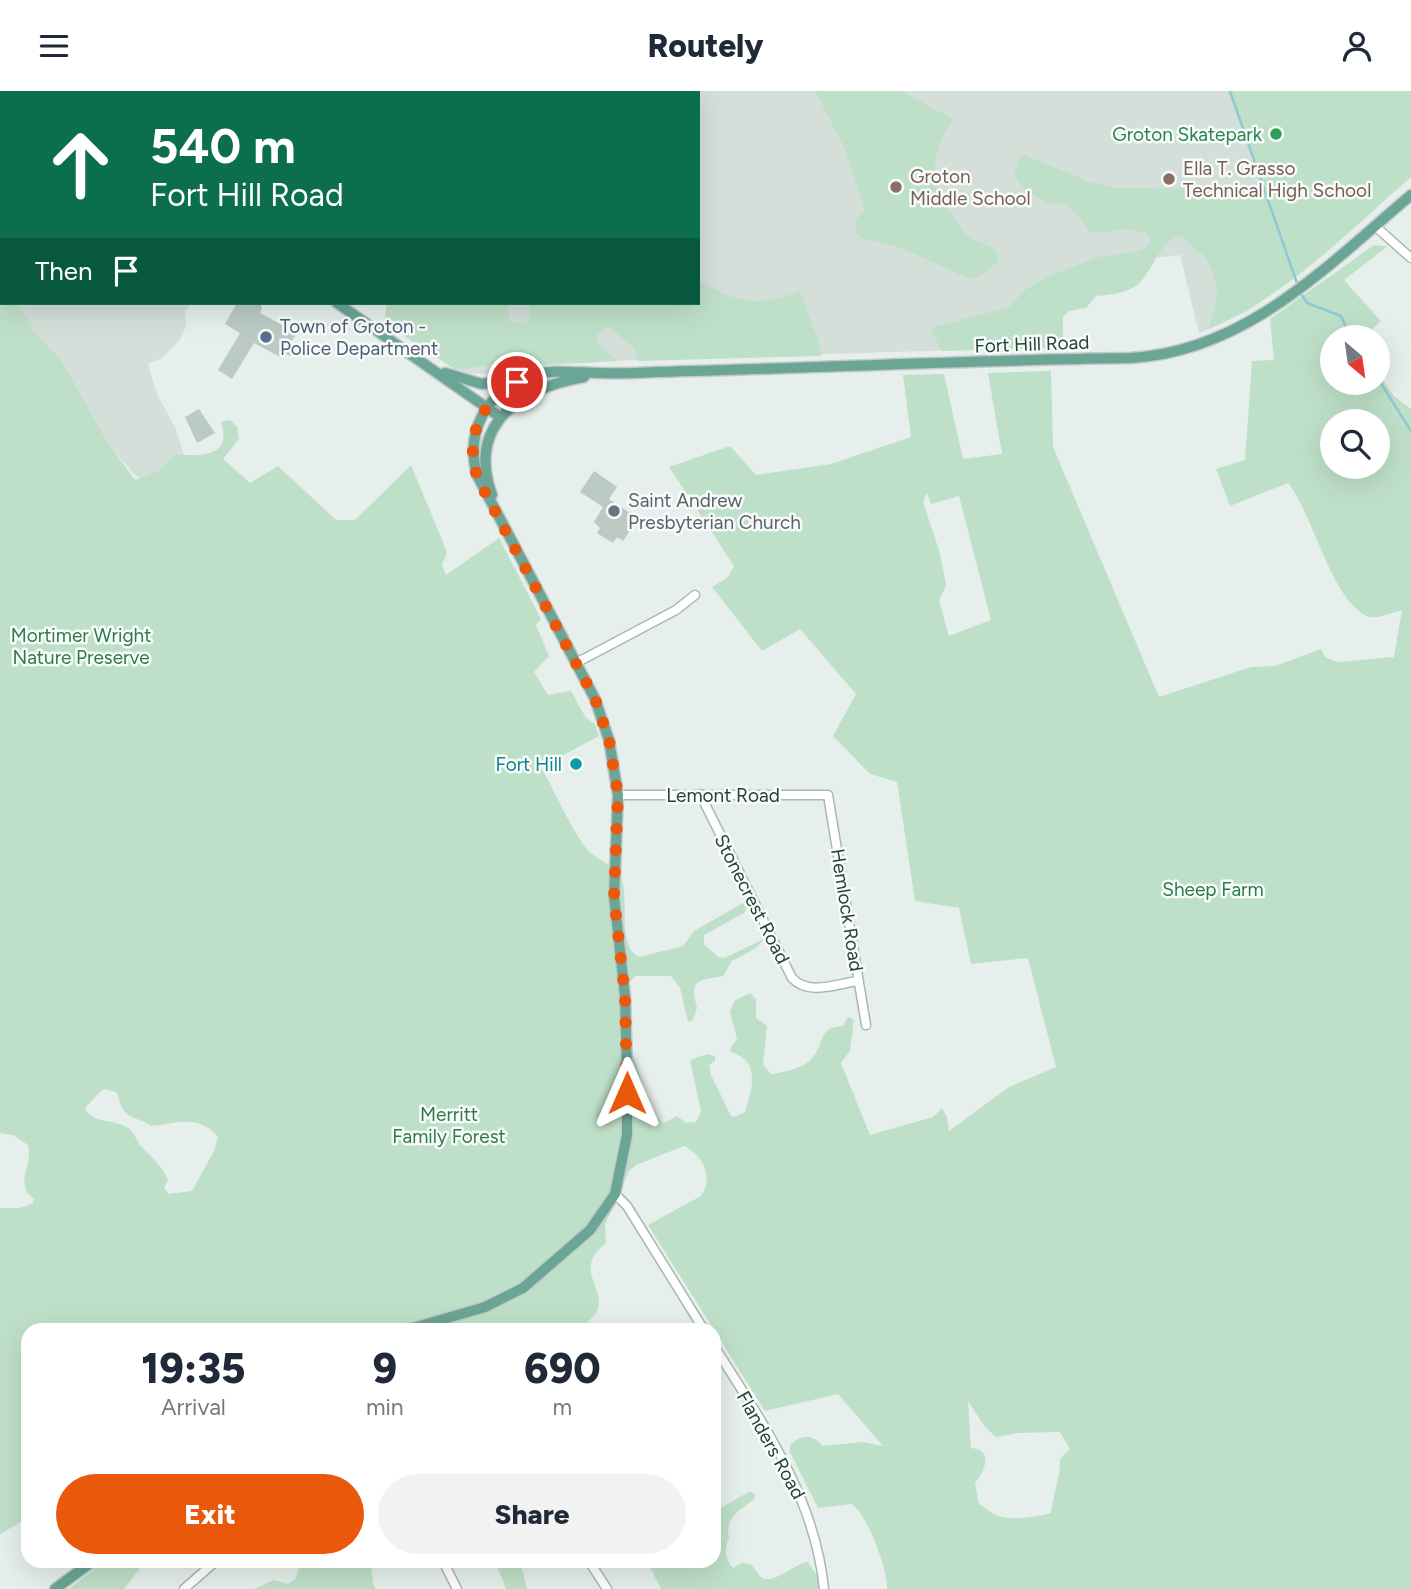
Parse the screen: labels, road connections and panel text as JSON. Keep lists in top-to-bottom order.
{
  "streets": {
    "main road": ["Fort Hill Road"],
    "street": [
      "Lemont Road",
      "Stonecrest Road",
      "Hemlock Road",
      "Flanders Road"
    ]
  },
  "crossings": [
    ["Lemont Road", "Stonecrest Road"],
    ["Lemont Road", "Hemlock Road"],
    ["Stonecrest Road", "Hemlock Road"]
  ],
  "parks": ["Mortimer Wright Nature Preserve", "Sheep Farm", "Merritt Family Forest"],
  "places": [
    "Groton Skatepark",
    "Ella T. Grasso Technical High School",
    "Groton Middle School",
    "Town of Groton - Police Department",
    "Saint Andrew Presbyterian Church",
    "Fort Hill"
  ],
  "north": "bottom right",
  "page": {
    "header": "Routely",
    "turn": ["540 m", "Fort Hill Road"],
    "then": "Then",
    "eta": [
      "19:35",
      "Arrival",
      "9",
      "min",
      "690",
      "m"
    ],
    "buttons": ["Exit", "Share"]
  }
}
